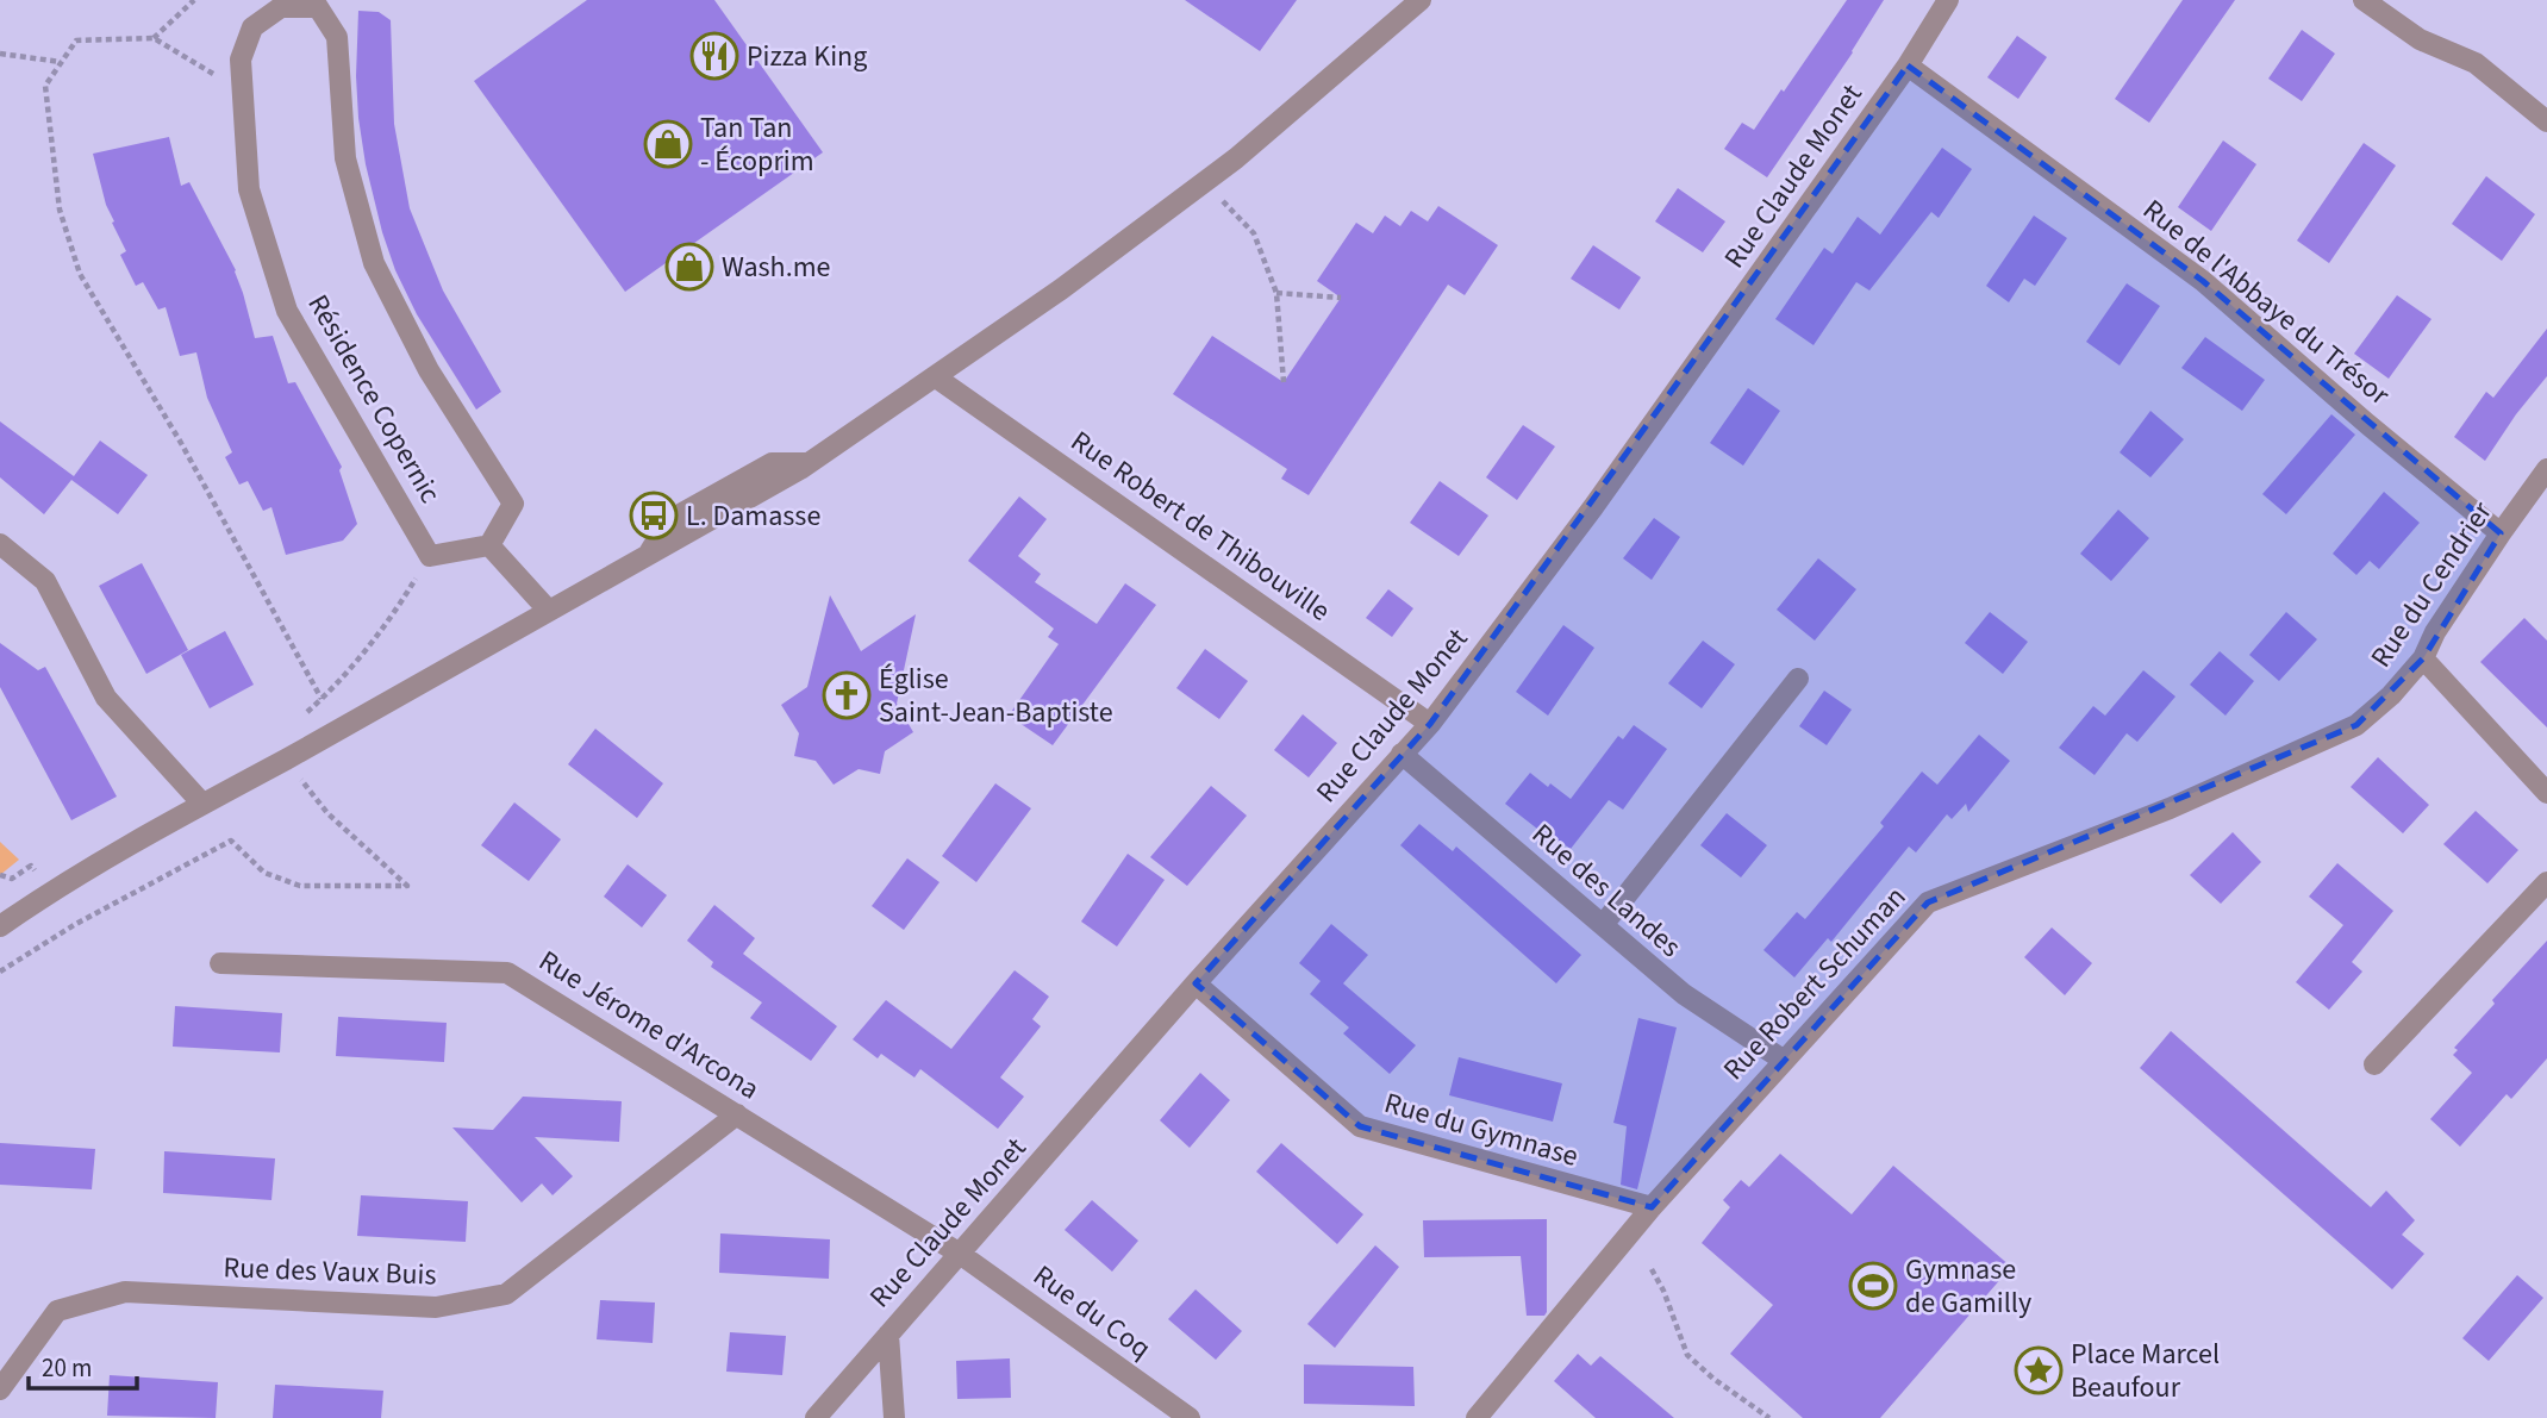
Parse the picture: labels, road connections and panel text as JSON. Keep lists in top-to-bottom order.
{
  "streets": {
    "street": [
      "Rue Claude Monet",
      "Rue de l'Abbaye du Trésor",
      "Résidence Copernic",
      "Rue Robert de Thibouville",
      "Rue du Cendrier",
      "Rue des Landes",
      "Rue Robert Schuman",
      "Rue Jérome d'Arcona",
      "Rue du Gymnase",
      "Rue des Vaux Buis",
      "Rue du Coq"
    ]
  },
  "crossings": [
    ["Rue Claude Monet", "Rue de l'Abbaye du Trésor"],
    ["Rue Claude Monet", "Rue Robert de Thibouville"],
    ["Rue Claude Monet", "Rue des Landes"],
    ["Rue Claude Monet", "Rue Jérome d'Arcona"],
    ["Rue Claude Monet", "Rue du Gymnase"],
    ["Rue Claude Monet", "Rue du Coq"],
    ["Rue de l'Abbaye du Trésor", "Rue du Cendrier"],
    ["Rue du Cendrier", "Rue Robert Schuman"],
    ["Rue des Landes", "Rue Robert Schuman"],
    ["Rue Robert Schuman", "Rue du Gymnase"],
    ["Rue Jérome d'Arcona", "Rue des Vaux Buis"],
    ["Rue Jérome d'Arcona", "Rue du Coq"]
  ],
  "places": {
    "restaurant": ["Pizza King"],
    "shop": ["Tan Tan - Écoprim", "Wash.me"],
    "bus stop": ["L. Damasse"],
    "church": ["Église Saint-Jean-Baptiste"],
    "sports": ["Gymnase de Gamilly"],
    "place": ["Place Marcel Beaufour"]
  },
  "scale_bar": "20 m"
}
